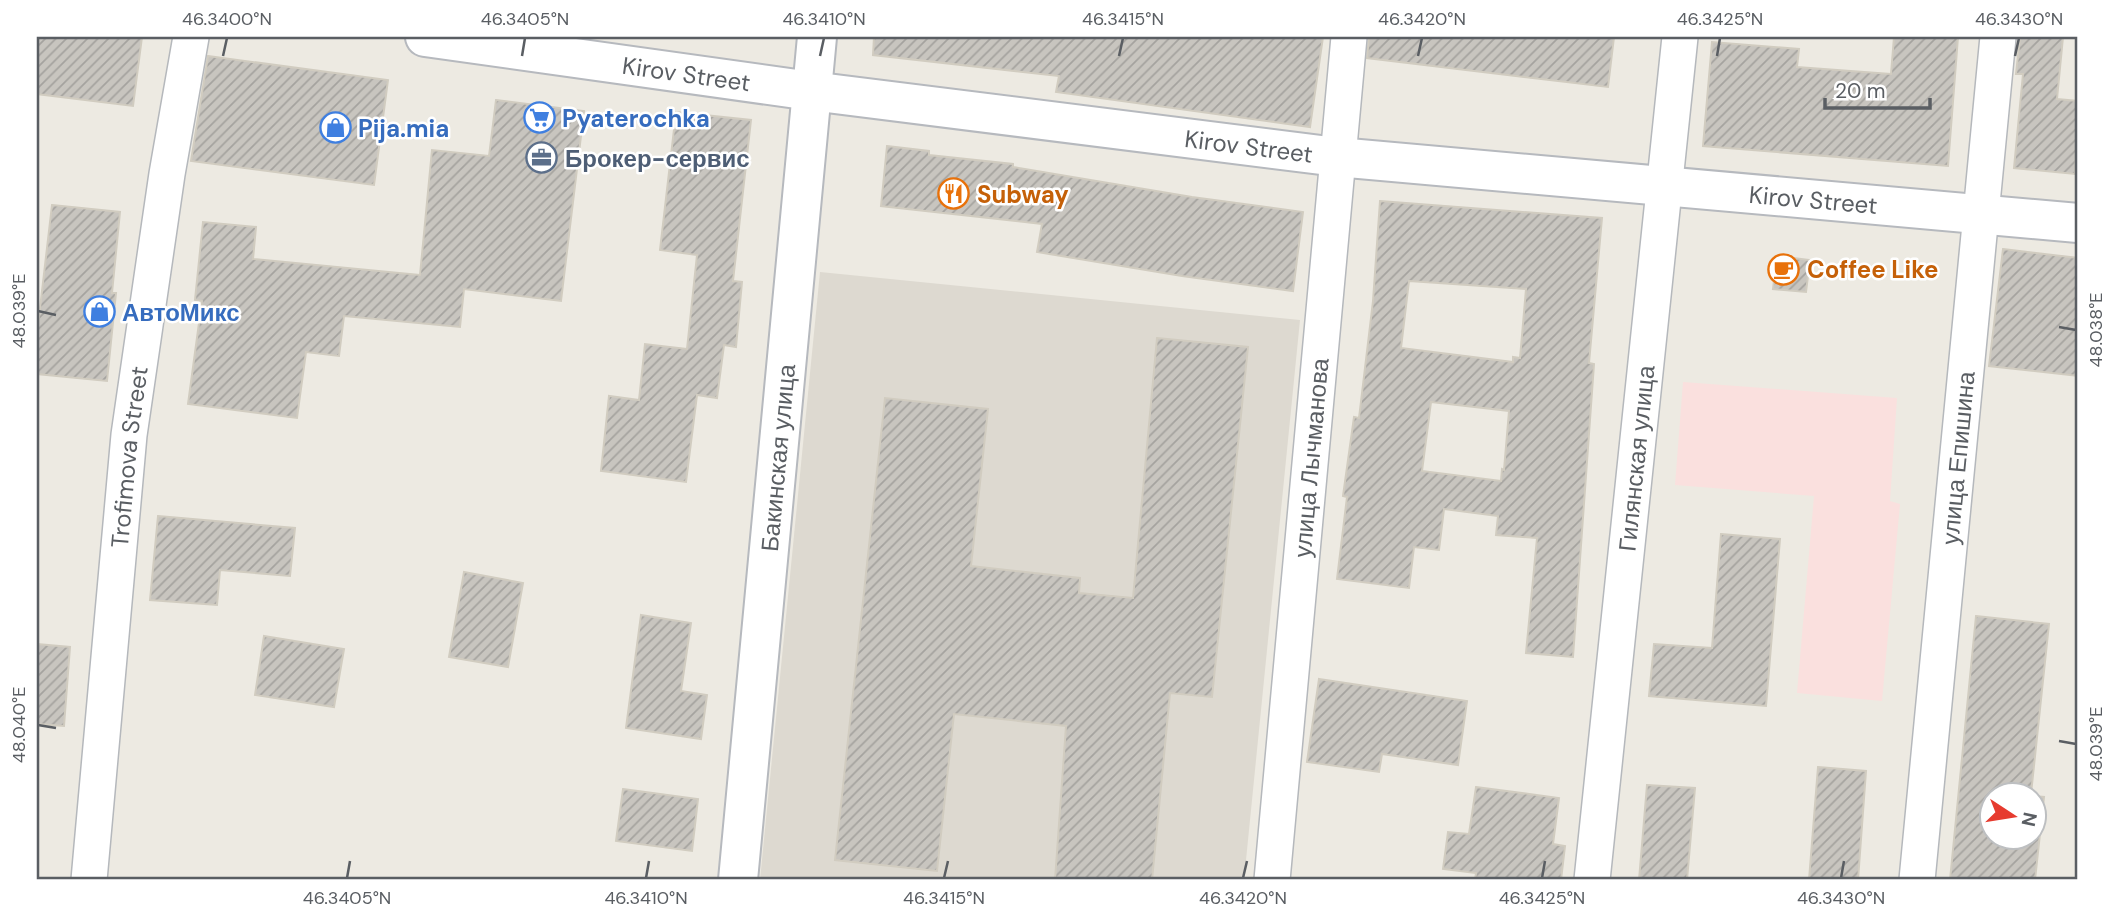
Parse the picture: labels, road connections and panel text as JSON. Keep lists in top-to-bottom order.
{
  "streets": {
    "main road": ["Kirov Street", "Бакинская улица"],
    "street": [
      "Trofimova Street",
      "улица Лычманова",
      "Гилянская улица",
      "улица Епишина"
    ]
  },
  "crossings": [
    ["Kirov Street", "Бакинская улица"],
    ["Kirov Street", "улица Лычманова"],
    ["Kirov Street", "Гилянская улица"],
    ["Kirov Street", "улица Епишина"]
  ],
  "places": {
    "supermarket": ["Pyaterochka"],
    "shop": ["Pija.mia", "АвтоМикс"],
    "office": ["Брокер-сервис"],
    "restaurant": ["Subway"],
    "cafe": ["Coffee Like"]
  },
  "scale_bar": "20 m",
  "north": "right",
  "coordinates": [
    "46.3400°N",
    "46.3405°N",
    "46.3410°N",
    "46.3415°N",
    "46.3420°N",
    "46.3425°N",
    "46.3430°N",
    "48.039°E",
    "48.038°E",
    "48.040°E"
  ]
}
